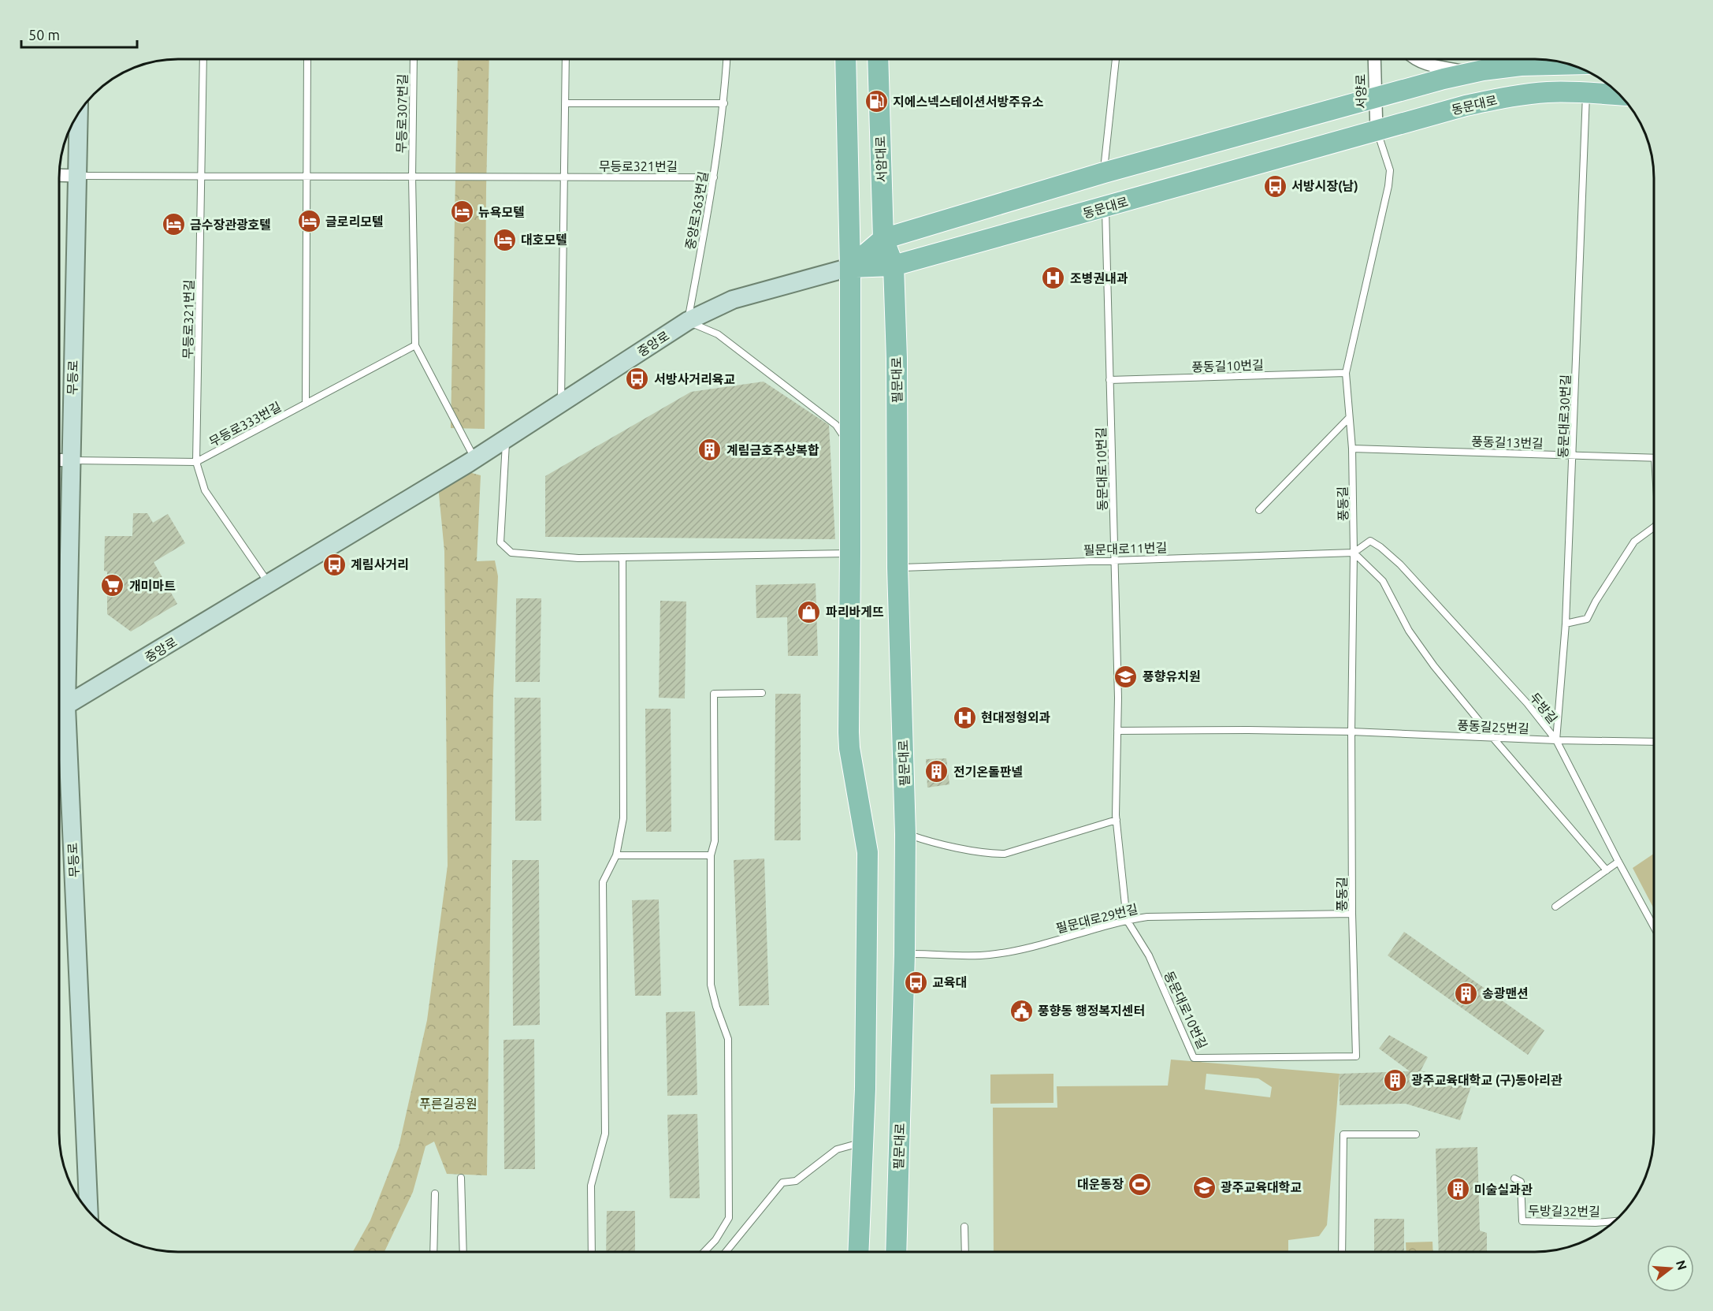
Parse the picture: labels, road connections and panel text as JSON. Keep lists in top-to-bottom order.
{
  "streets": {
    "main road": ["동문대로", "서암대로", "필문대로"],
    "street": ["서양로", "중앙로", "무등로"],
    "lane": [
      "무등로307번길",
      "무등로321번길",
      "중앙로363번길",
      "풍동길10번길",
      "동문대로30번길",
      "무등로333번길",
      "풍동길13번길",
      "동문대로10번길",
      "풍동길",
      "필문대로11번길",
      "두방길",
      "풍동길25번길",
      "필문대로29번길",
      "두방길32번길"
    ]
  },
  "crossings": [
    ["서양로", "동문대로"],
    ["서양로", "풍동길"],
    ["동문대로", "서암대로"],
    ["동문대로", "중앙로"],
    ["동문대로", "필문대로"],
    ["동문대로", "동문대로30번길"],
    ["동문대로", "동문대로10번길"],
    ["동문대로", "풍동길"],
    ["무등로307번길", "무등로321번길"],
    ["서암대로", "필문대로"],
    ["무등로321번길", "중앙로363번길"],
    ["무등로321번길", "무등로"],
    ["무등로321번길", "무등로333번길"],
    ["중앙로363번길", "중앙로"],
    ["풍동길10번길", "동문대로10번길"],
    ["풍동길10번길", "풍동길"],
    ["무등로", "무등로333번길"],
    ["필문대로", "필문대로11번길"],
    ["필문대로", "필문대로29번길"],
    ["동문대로30번길", "풍동길13번길"],
    ["동문대로30번길", "두방길"],
    ["동문대로30번길", "풍동길25번길"],
    ["풍동길13번길", "풍동길"],
    ["동문대로10번길", "풍동길"],
    ["동문대로10번길", "필문대로11번길"],
    ["동문대로10번길", "필문대로29번길"],
    ["풍동길", "필문대로11번길"],
    ["풍동길", "두방길"],
    ["풍동길", "풍동길25번길"],
    ["풍동길", "필문대로29번길"],
    ["필문대로11번길", "두방길"],
    ["두방길", "풍동길25번길"]
  ],
  "parks": ["푸른길공원"],
  "places": {
    "fuel station": ["지에스넥스테이션서방주유소"],
    "bus stop": [
      "서방시장(남)",
      "서방사거리육교",
      "계림사거리",
      "교육대"
    ],
    "hotel": [
      "뉴욕모텔",
      "글로리모텔",
      "금수장관광호텔",
      "대호모텔"
    ],
    "hospital": ["조병권내과", "현대정형외과"],
    "building": [
      "계림금호주상복합",
      "전기온돌판넬",
      "송광맨션",
      "광주교육대학교 (구)동아리관",
      "미술실과관"
    ],
    "supermarket": ["개미마트"],
    "shop": ["파리바게뜨"],
    "school or university": ["풍향유치원", "광주교육대학교"],
    "public building": ["풍향동 행정복지센터"],
    "sports": ["대운동장"]
  },
  "scale_bar": "50 m",
  "north": "right"
}
